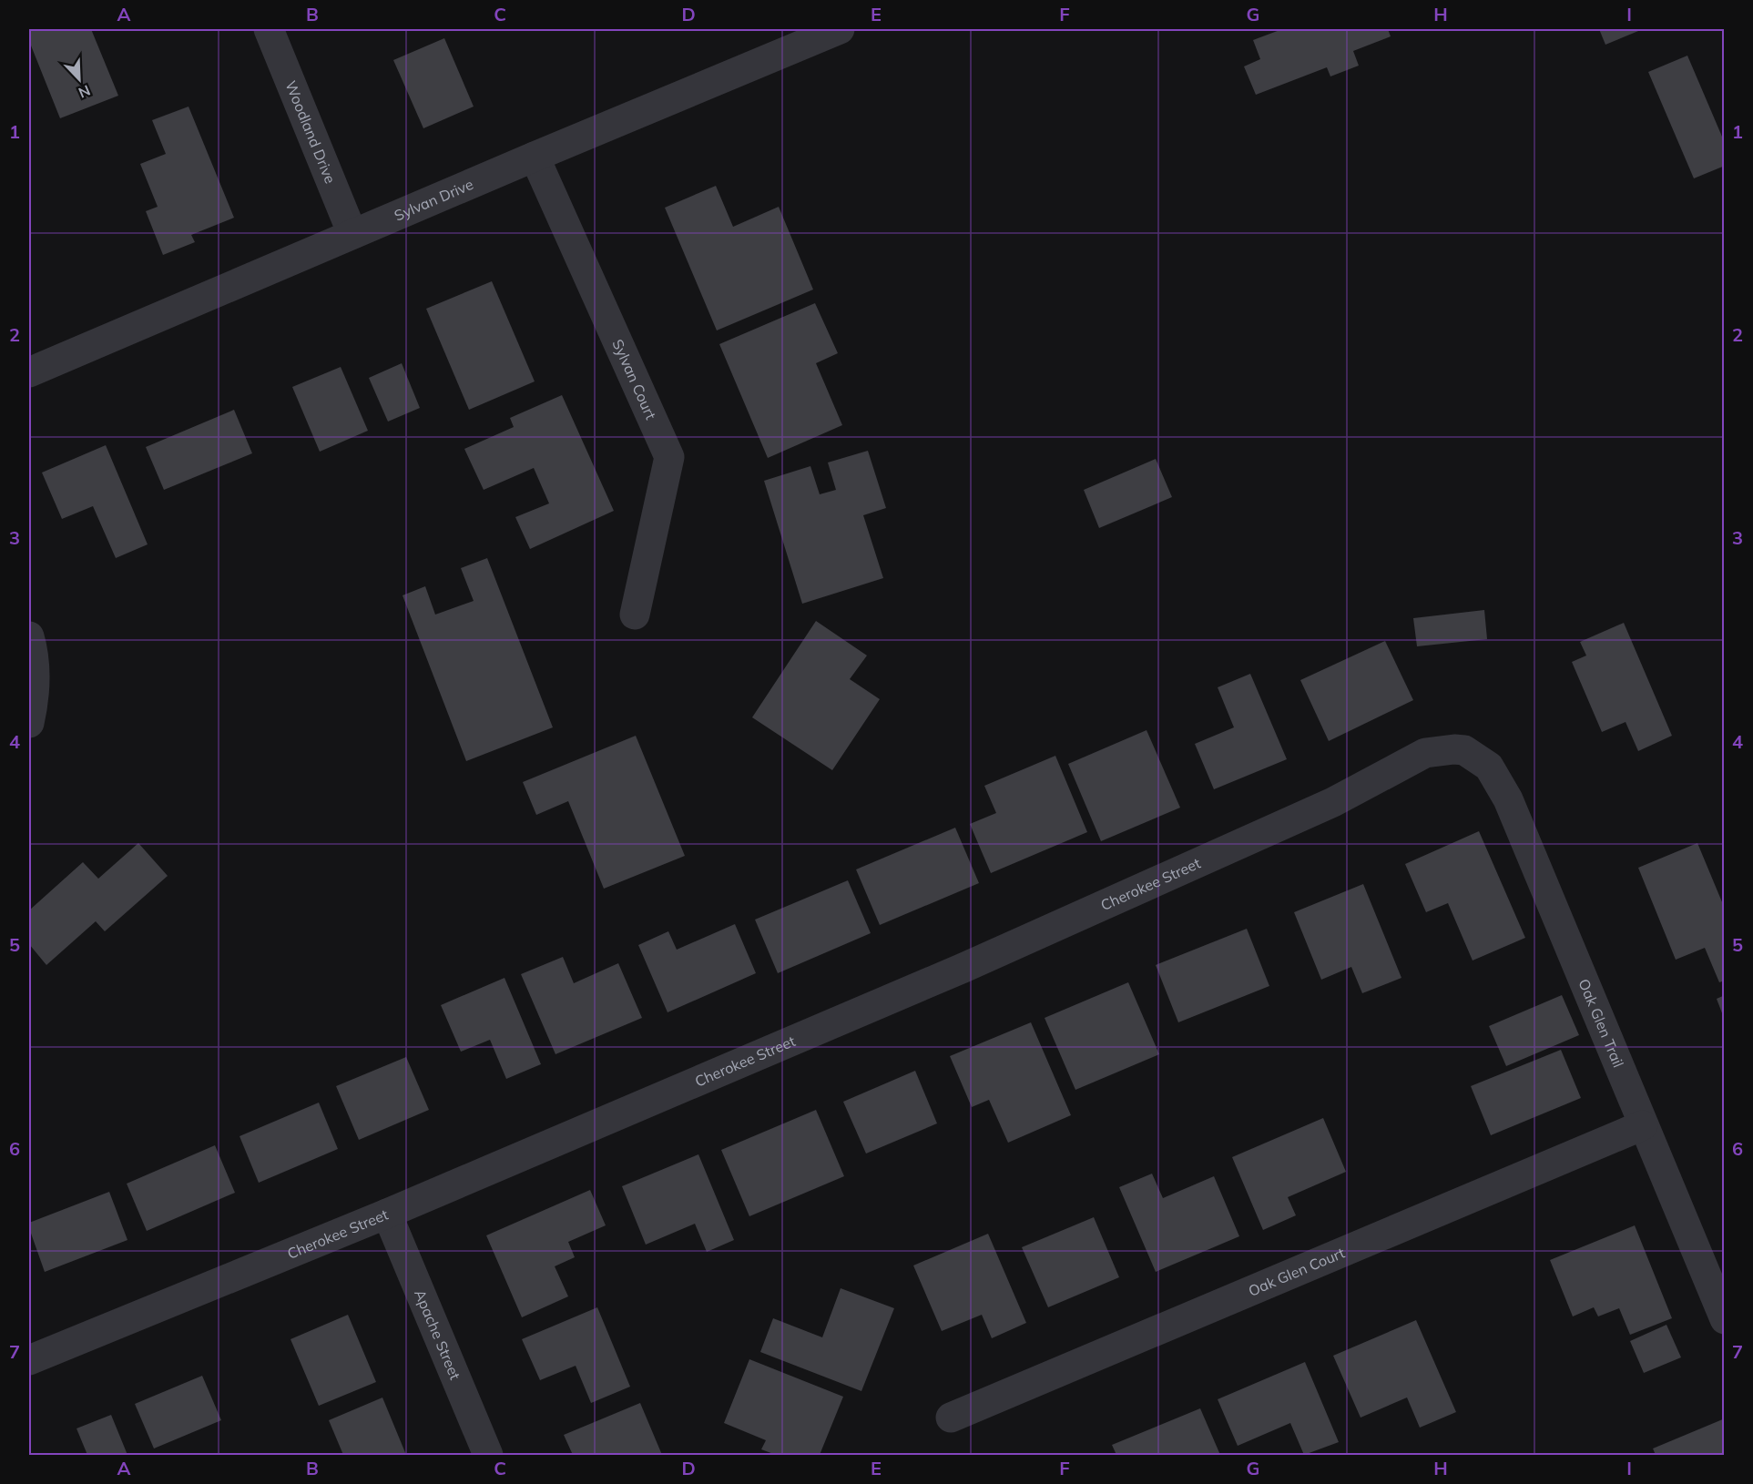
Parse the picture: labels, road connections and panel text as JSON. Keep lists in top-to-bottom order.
{
  "streets": {
    "street": [
      "Woodland Drive",
      "Sylvan Drive",
      "Sylvan Court",
      "Cherokee Street",
      "Oak Glen Trail",
      "Oak Glen Court",
      "Apache Street"
    ]
  },
  "crossings": [
    ["Woodland Drive", "Sylvan Drive"],
    ["Sylvan Drive", "Sylvan Court"],
    ["Cherokee Street", "Oak Glen Trail"],
    ["Cherokee Street", "Apache Street"],
    ["Oak Glen Trail", "Oak Glen Court"]
  ],
  "north": "bottom right",
  "grid": {
    "columns": [
      "A",
      "B",
      "C",
      "D",
      "E",
      "F",
      "G",
      "H",
      "I"
    ],
    "rows": [
      "1",
      "2",
      "3",
      "4",
      "5",
      "6",
      "7"
    ]
  }
}
